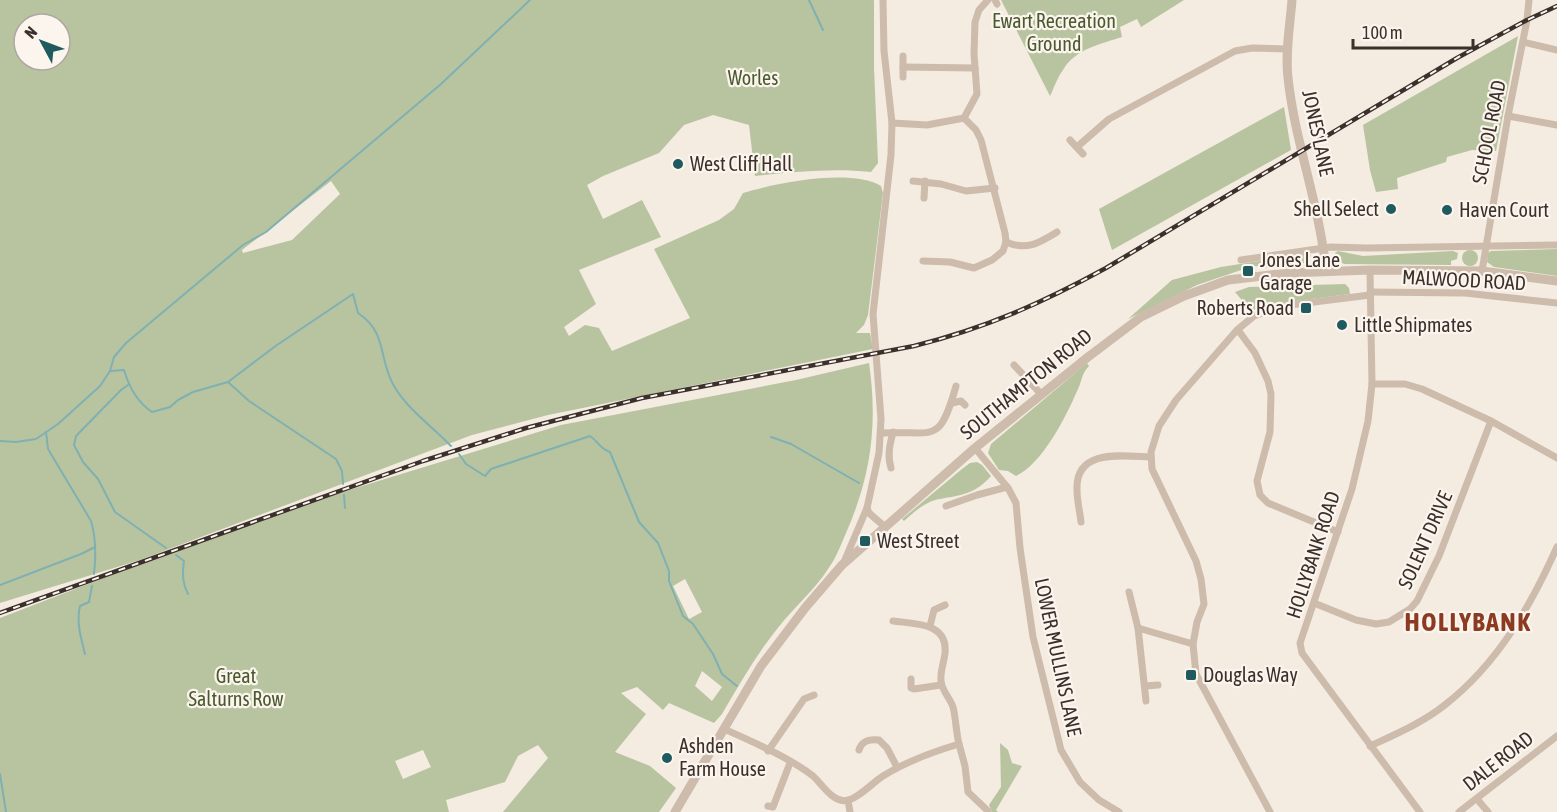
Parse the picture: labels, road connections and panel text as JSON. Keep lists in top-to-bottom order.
{
  "streets": {
    "street": [
      "SCHOOL ROAD",
      "JONES LANE",
      "MALWOOD ROAD",
      "SOUTHAMPTON ROAD",
      "SOLENT DRIVE",
      "HOLLYBANK ROAD",
      "LOWER MULLINS LANE",
      "DALE ROAD"
    ]
  },
  "crossings": [
    ["SCHOOL ROAD", "SOUTHAMPTON ROAD"],
    ["JONES LANE", "SOUTHAMPTON ROAD"],
    ["MALWOOD ROAD", "HOLLYBANK ROAD"],
    ["SOUTHAMPTON ROAD", "HOLLYBANK ROAD"],
    ["SOUTHAMPTON ROAD", "LOWER MULLINS LANE"],
    ["SOLENT DRIVE", "HOLLYBANK ROAD"]
  ],
  "districts": ["HOLLYBANK"],
  "parks": ["Ewart Recreation Ground", "Worles", "Great Salturns Row"],
  "places": {
    "other": [
      "West Cliff Hall",
      "Shell Select",
      "Haven Court",
      "Little Shipmates",
      "Ashden Farm House"
    ],
    "transit": [
      "Jones Lane Garage",
      "Roberts Road",
      "West Street",
      "Douglas Way"
    ]
  },
  "scale_bar": "100 m",
  "north": "top left"
}
